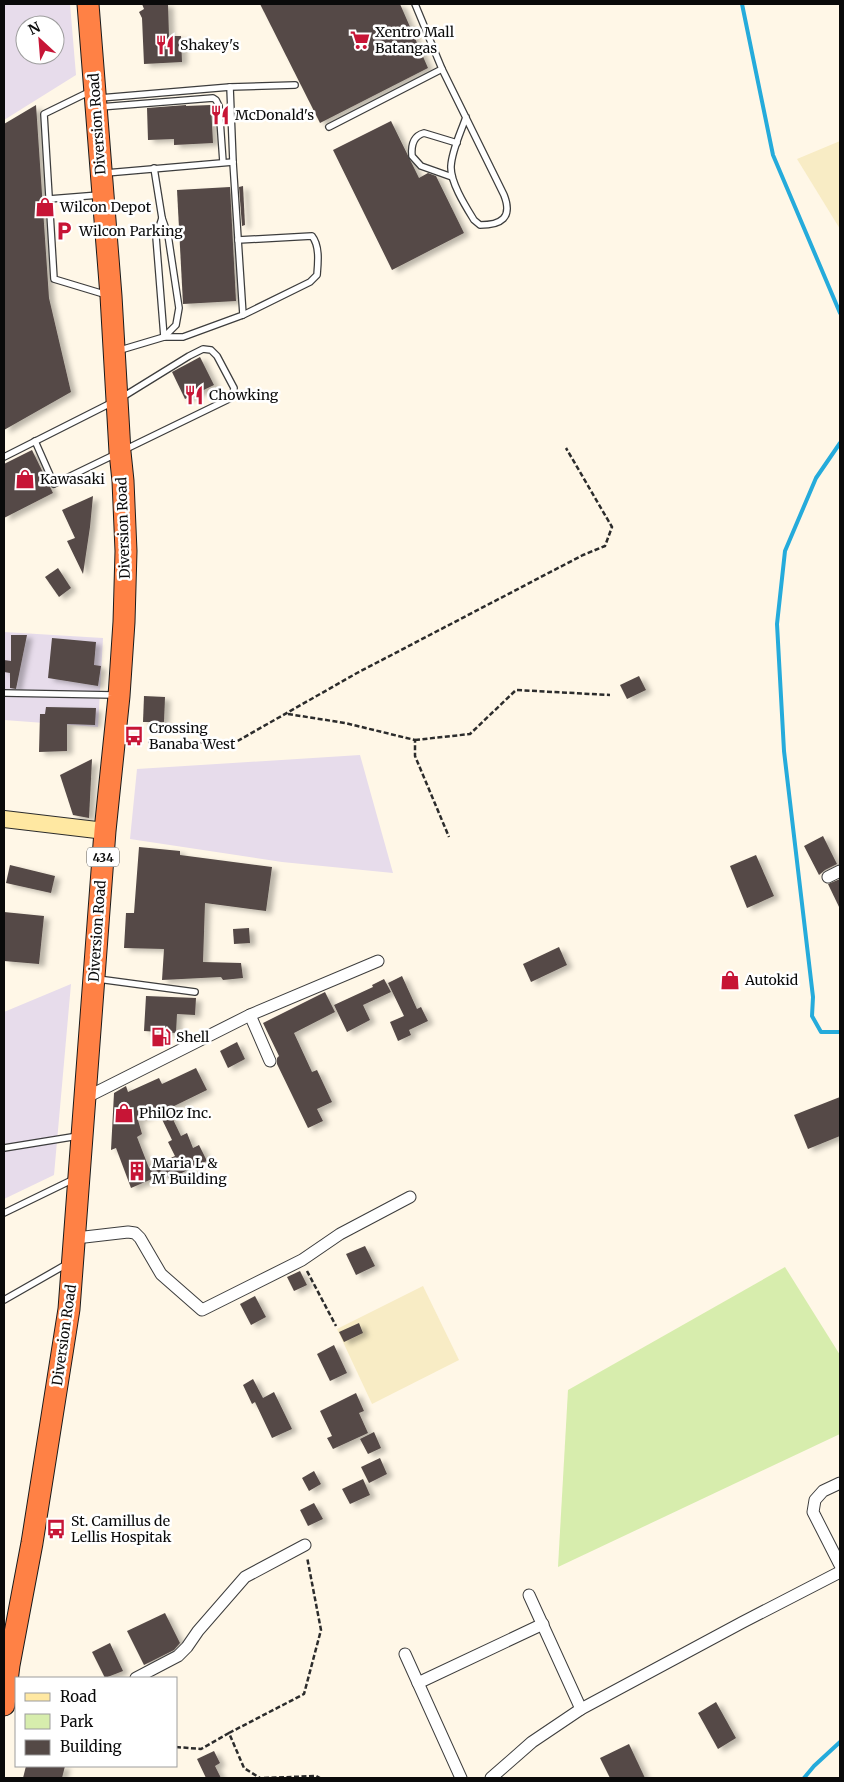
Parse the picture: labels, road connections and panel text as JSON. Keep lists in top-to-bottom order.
{
  "streets": {
    "highway": ["Diversion Road", "434"]
  },
  "places": {
    "supermarket": ["Xentro Mall Batangas"],
    "restaurant": ["Shakey's", "McDonald's", "Chowking"],
    "shop": [
      "Wilcon Depot",
      "Kawasaki",
      "Autokid",
      "PhilOz Inc."
    ],
    "parking": ["Wilcon Parking"],
    "bus stop": ["Crossing Banaba West", "St. Camillus de Lellis Hospitak"],
    "fuel station": ["Shell"],
    "building": ["Maria L & M Building"]
  },
  "legend": ["Road", "Park", "Building"],
  "north": "top left"
}
